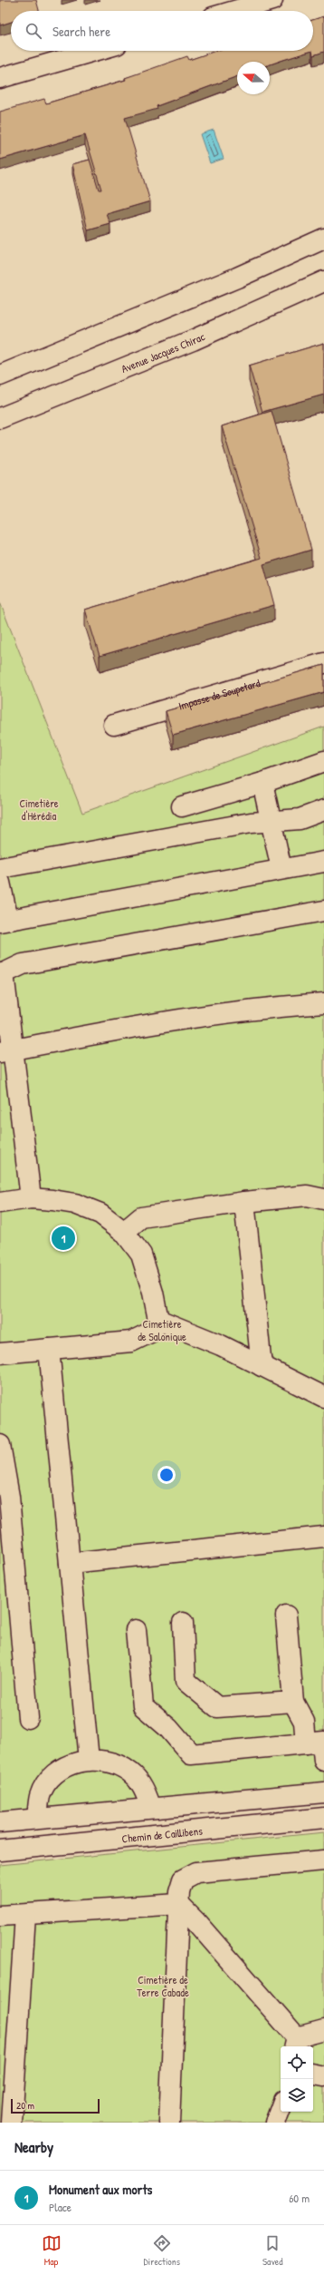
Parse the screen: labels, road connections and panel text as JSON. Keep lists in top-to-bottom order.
{
  "streets": {
    "street": ["Avenue Jacques Chirac", "Impasse de Soupetard", "Chemin de Caillibens"]
  },
  "parks": ["Cimetière d'Hérédia", "Cimetière de Salonique", "Cimetière de Terre Cabade"],
  "scale_bar": "20 m",
  "north": "left",
  "page": {
    "search": "Search here",
    "pins": "1",
    "scale": "20 m",
    "heading": "Nearby",
    "list": [
      {
        "mark": "1",
        "name": "Monument aux morts",
        "note": "Place",
        "value": "60 m"
      }
    ],
    "nav": ["Map", "Directions", "Saved"]
  }
}
